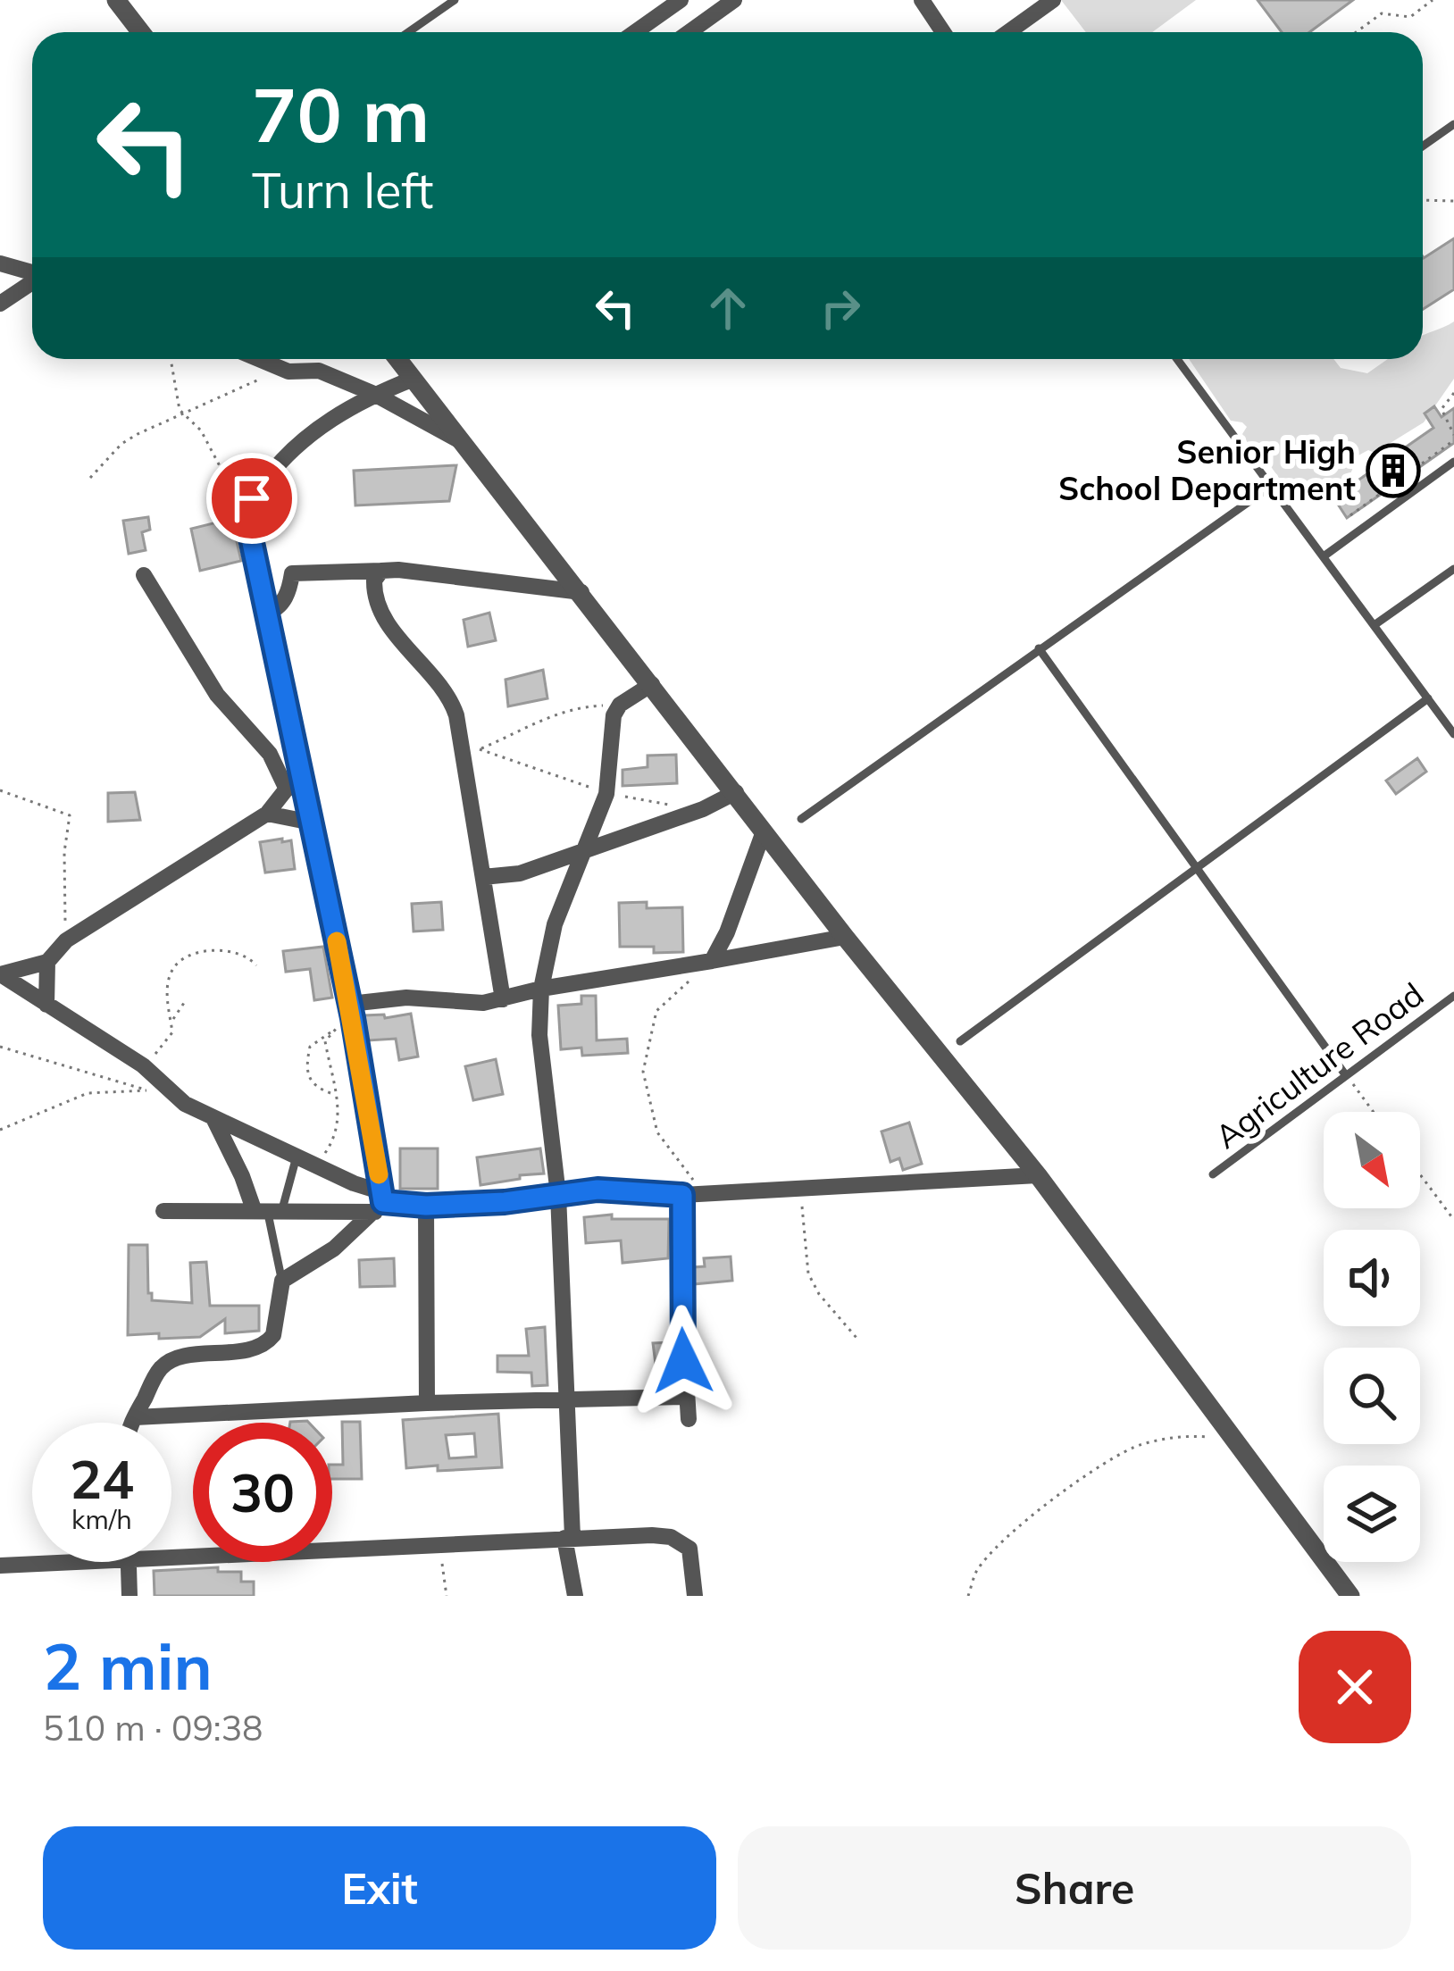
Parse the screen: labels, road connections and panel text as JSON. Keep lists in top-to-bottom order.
{
  "streets": {
    "lane": ["Agriculture Road"]
  },
  "places": {
    "building": ["Senior High School Department"]
  },
  "north": "bottom right",
  "page": {
    "turn": ["70 m", "Turn left"],
    "speed": "24 km/h",
    "limit": "30",
    "heading": ["2 min", "510 m · 09:38"],
    "buttons": ["Exit", "Share"]
  }
}
